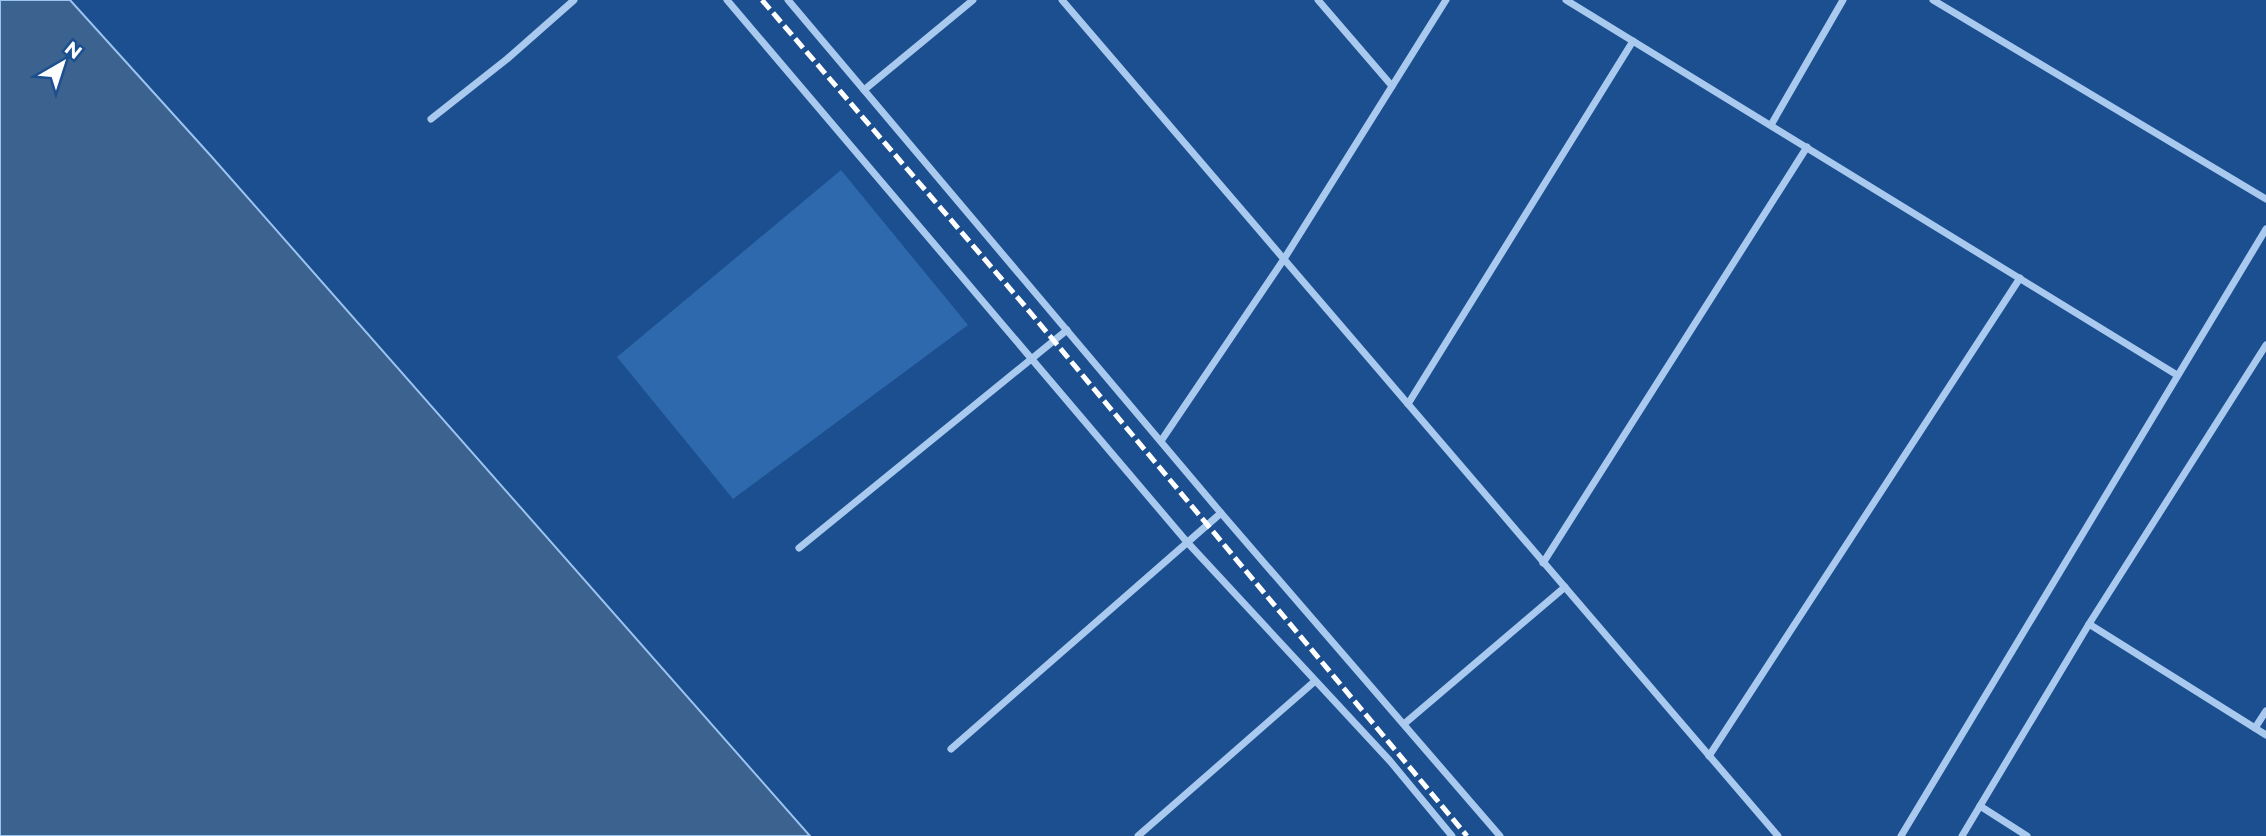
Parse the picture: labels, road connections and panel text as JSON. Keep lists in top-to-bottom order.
{
  "north": "top right"
}
